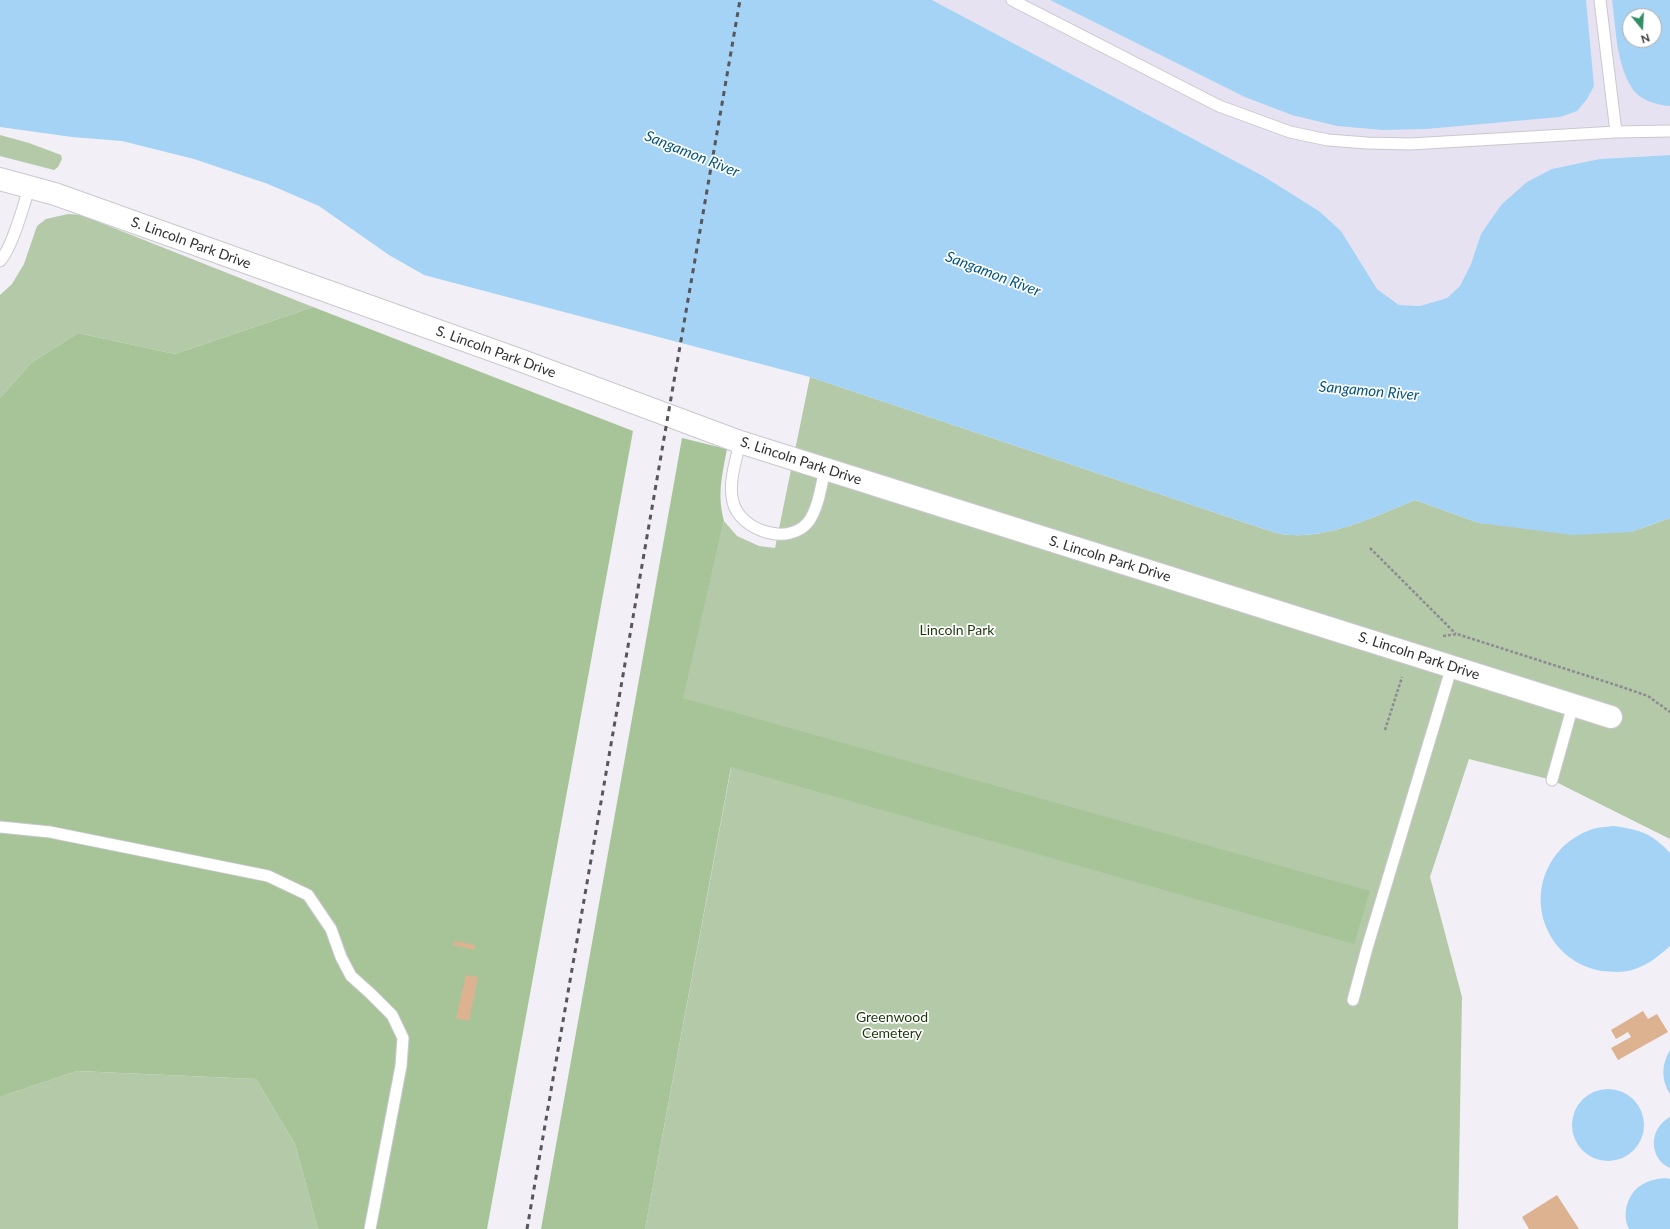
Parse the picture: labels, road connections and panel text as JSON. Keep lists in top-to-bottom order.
{
  "streets": {
    "street": ["S. Lincoln Park Drive"]
  },
  "water": ["Sangamon River"],
  "parks": ["Lincoln Park", "Greenwood Cemetery"],
  "north": "bottom"
}
